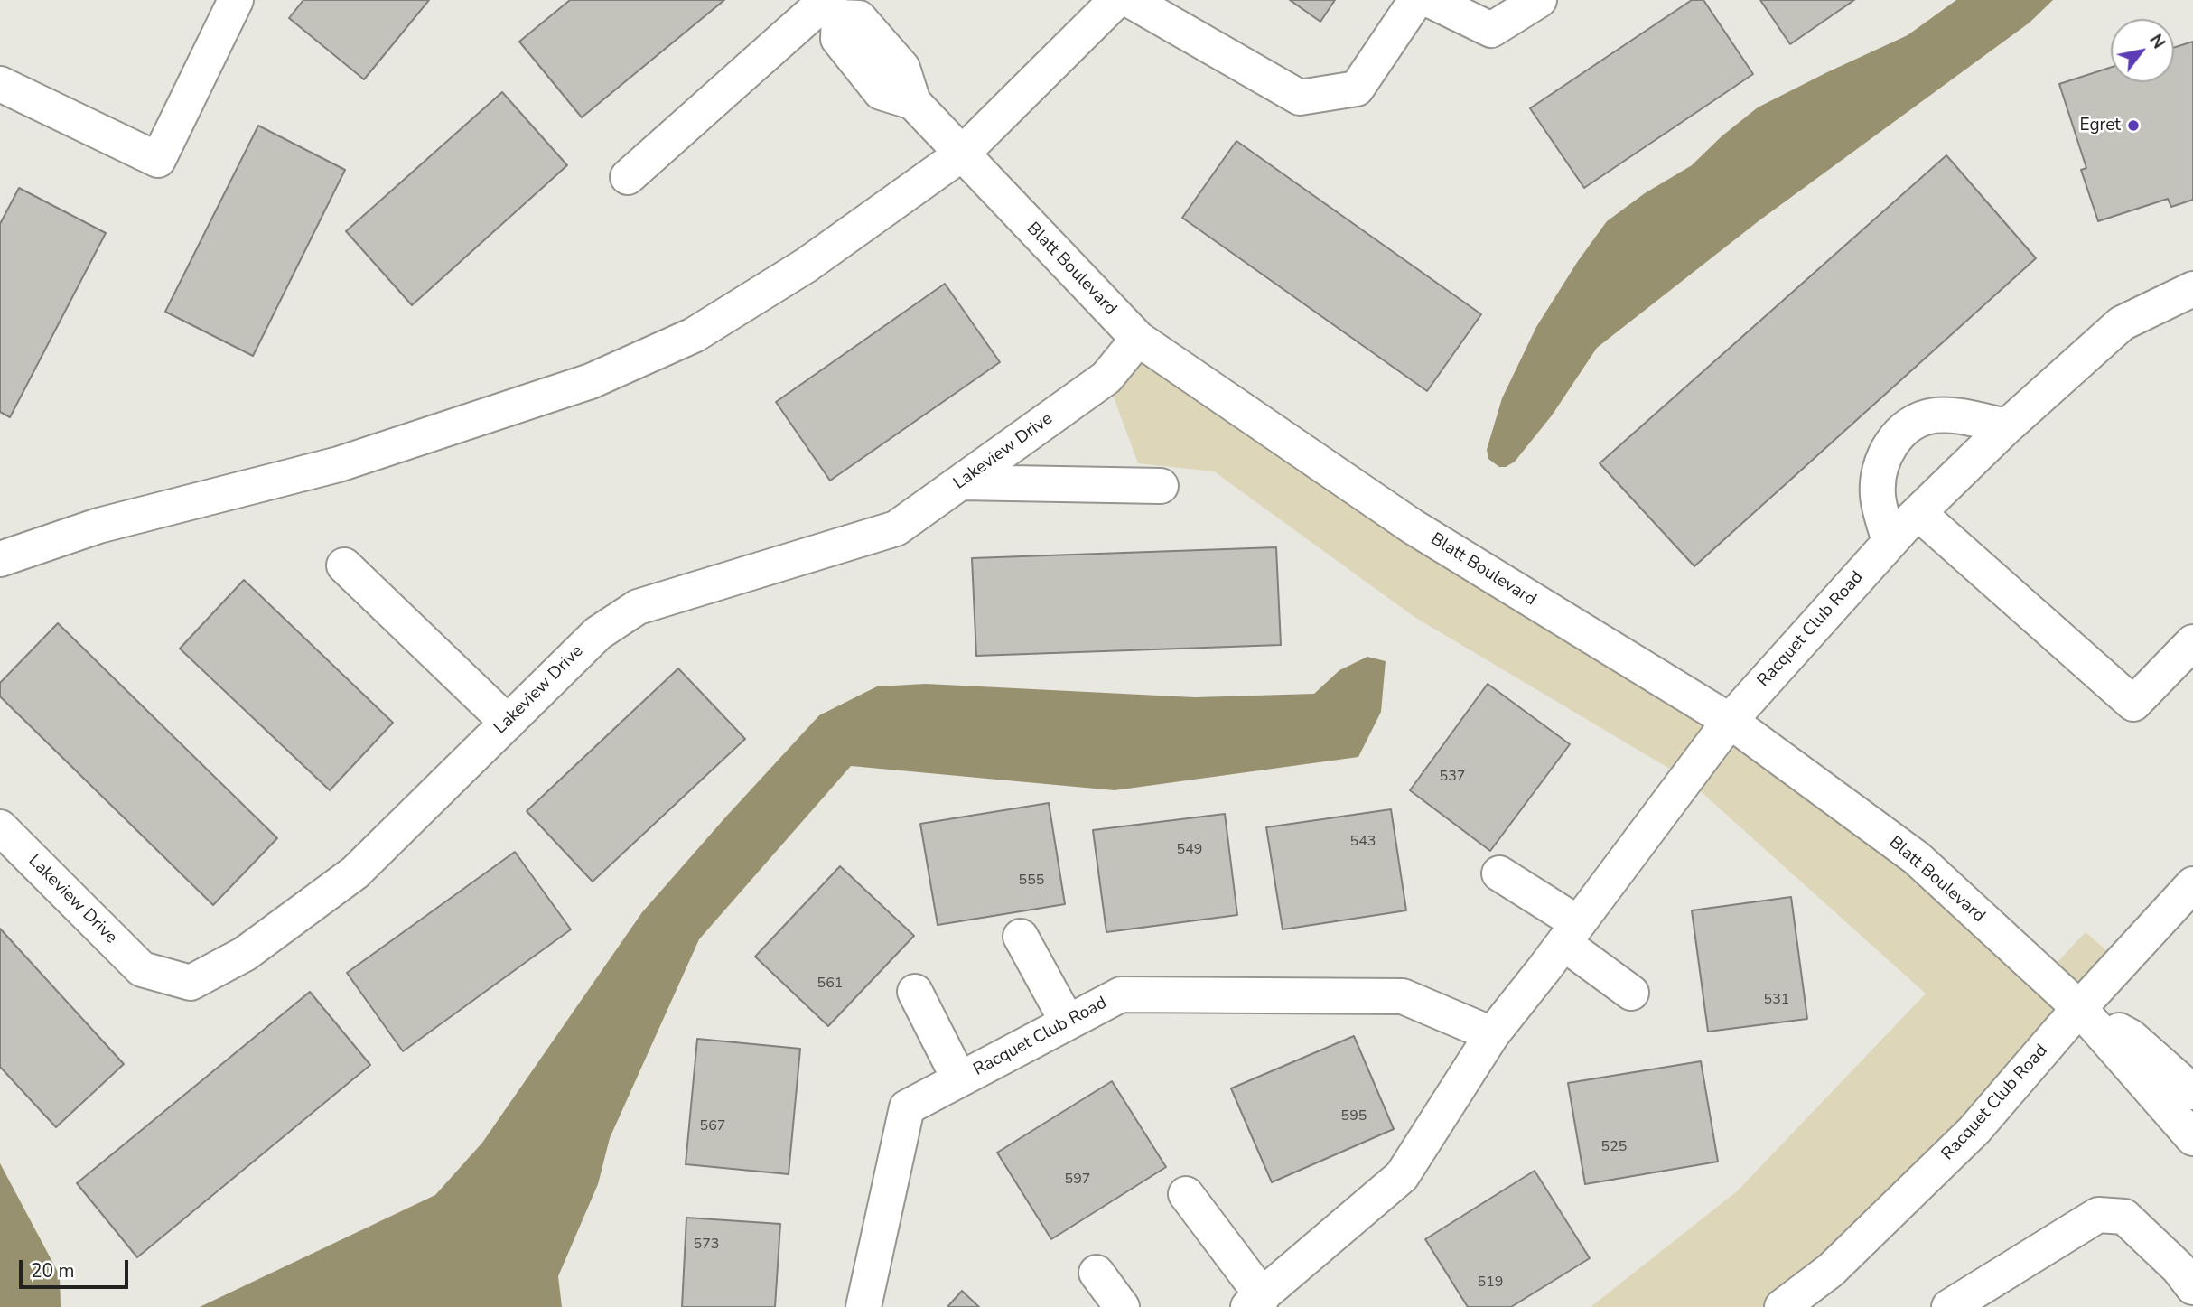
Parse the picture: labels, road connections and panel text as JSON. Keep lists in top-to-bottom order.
{
  "streets": {
    "street": ["Blatt Boulevard", "Lakeview Drive", "Racquet Club Road"]
  },
  "crossings": [
    ["Blatt Boulevard", "Lakeview Drive"],
    ["Blatt Boulevard", "Racquet Club Road"]
  ],
  "places": ["Egret"],
  "house_numbers": [
    "537",
    "543",
    "549",
    "555",
    "561",
    "531",
    "595",
    "567",
    "525",
    "597",
    "573",
    "519"
  ],
  "scale_bar": "20 m",
  "north": "top right"
}
